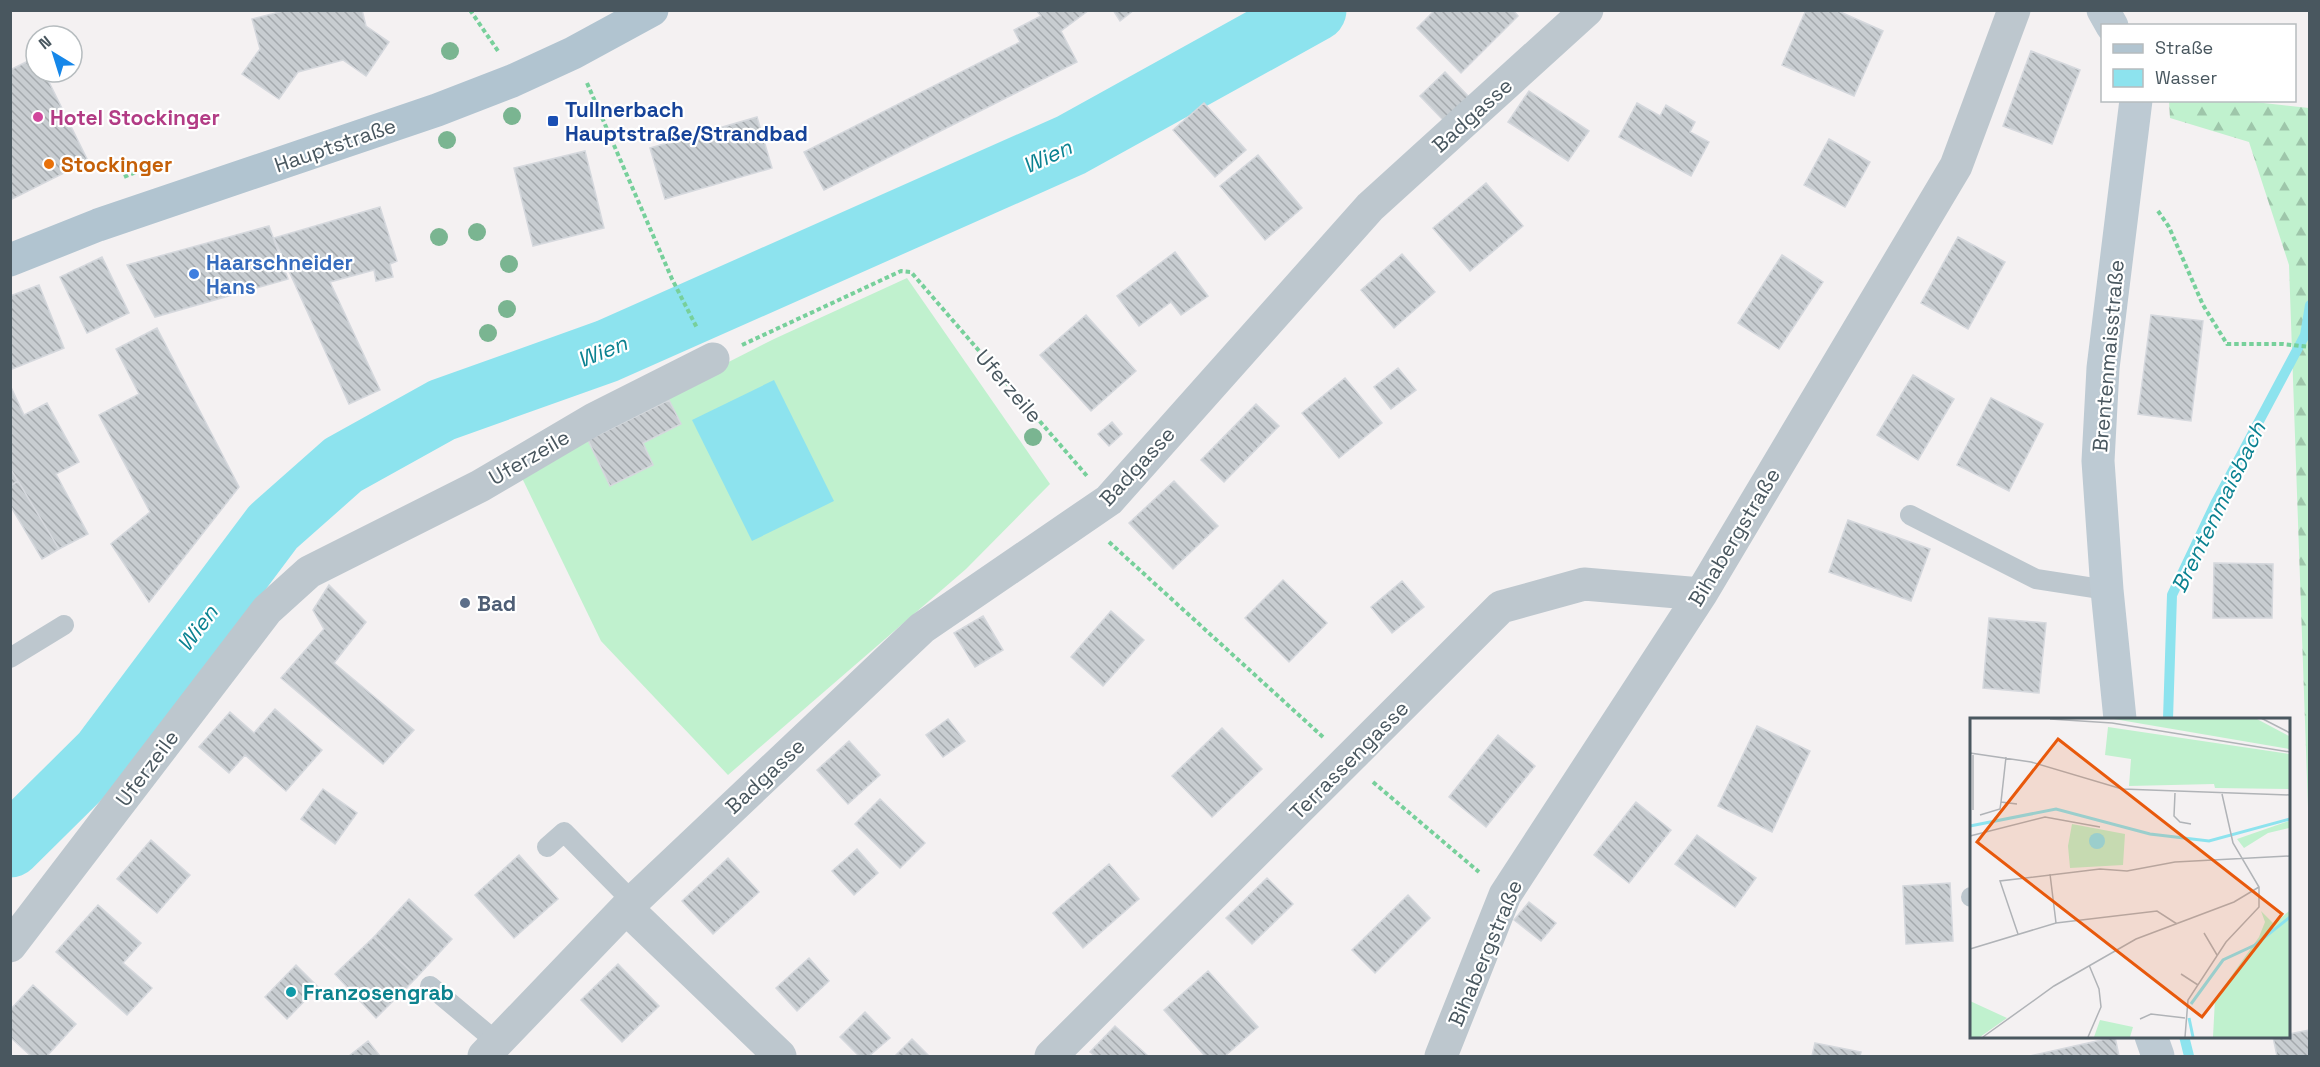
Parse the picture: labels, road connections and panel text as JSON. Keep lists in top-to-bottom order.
{
  "streets": {
    "main road": ["Hauptstraße"],
    "street": [
      "Badgasse",
      "Brentenmaisstraße",
      "Uferzeile",
      "Bihabergstraße",
      "Terrassengasse"
    ]
  },
  "crossings": [
    ["Badgasse", "Uferzeile"],
    ["Bihabergstraße", "Terrassengasse"]
  ],
  "water": ["Wien", "Brentenmaisbach"],
  "places": {
    "other": [
      "Hotel Stockinger",
      "Stockinger",
      "Haarschneider Hans",
      "Bad",
      "Franzosengrab"
    ],
    "transit": ["Tullnerbach Hauptstraße/Strandbad"]
  },
  "legend": ["Straße", "Wasser"],
  "north": "top left"
}
